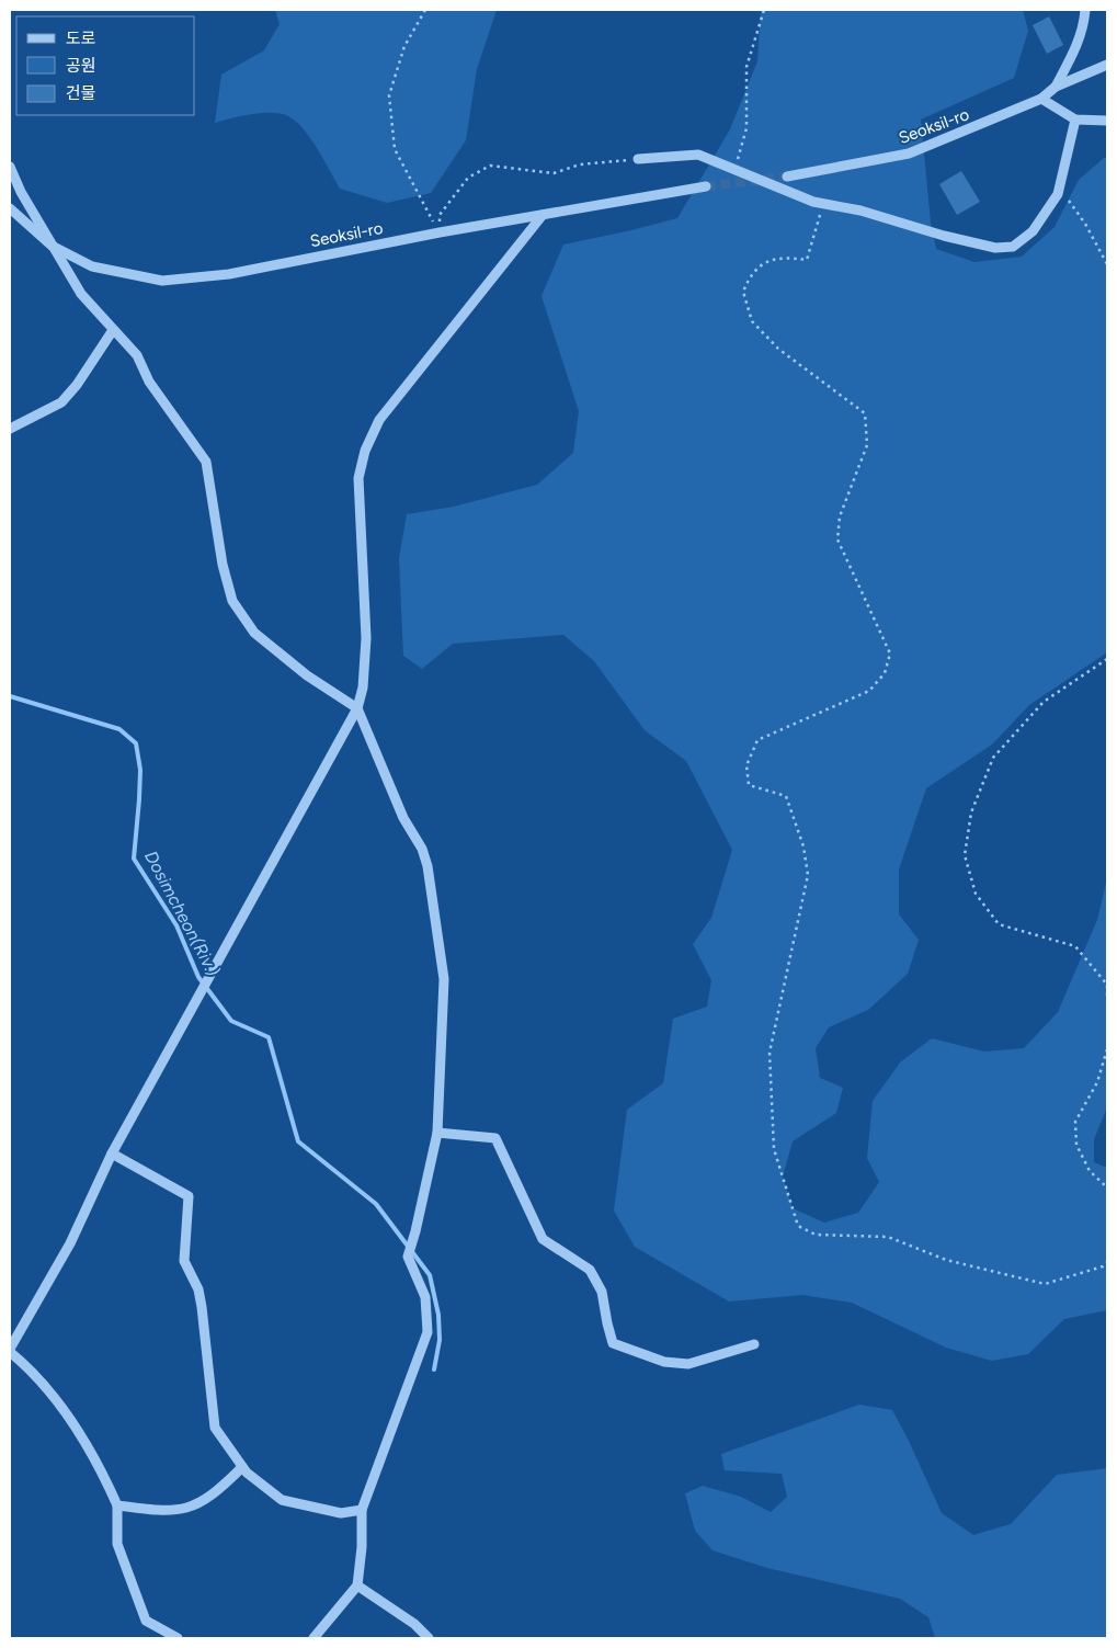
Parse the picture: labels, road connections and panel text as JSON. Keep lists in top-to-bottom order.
{
  "streets": {
    "street": ["Seoksil-ro"]
  },
  "water": ["Dosimcheon(Riv.)"],
  "legend": ["도로", "공원", "건물"]
}
